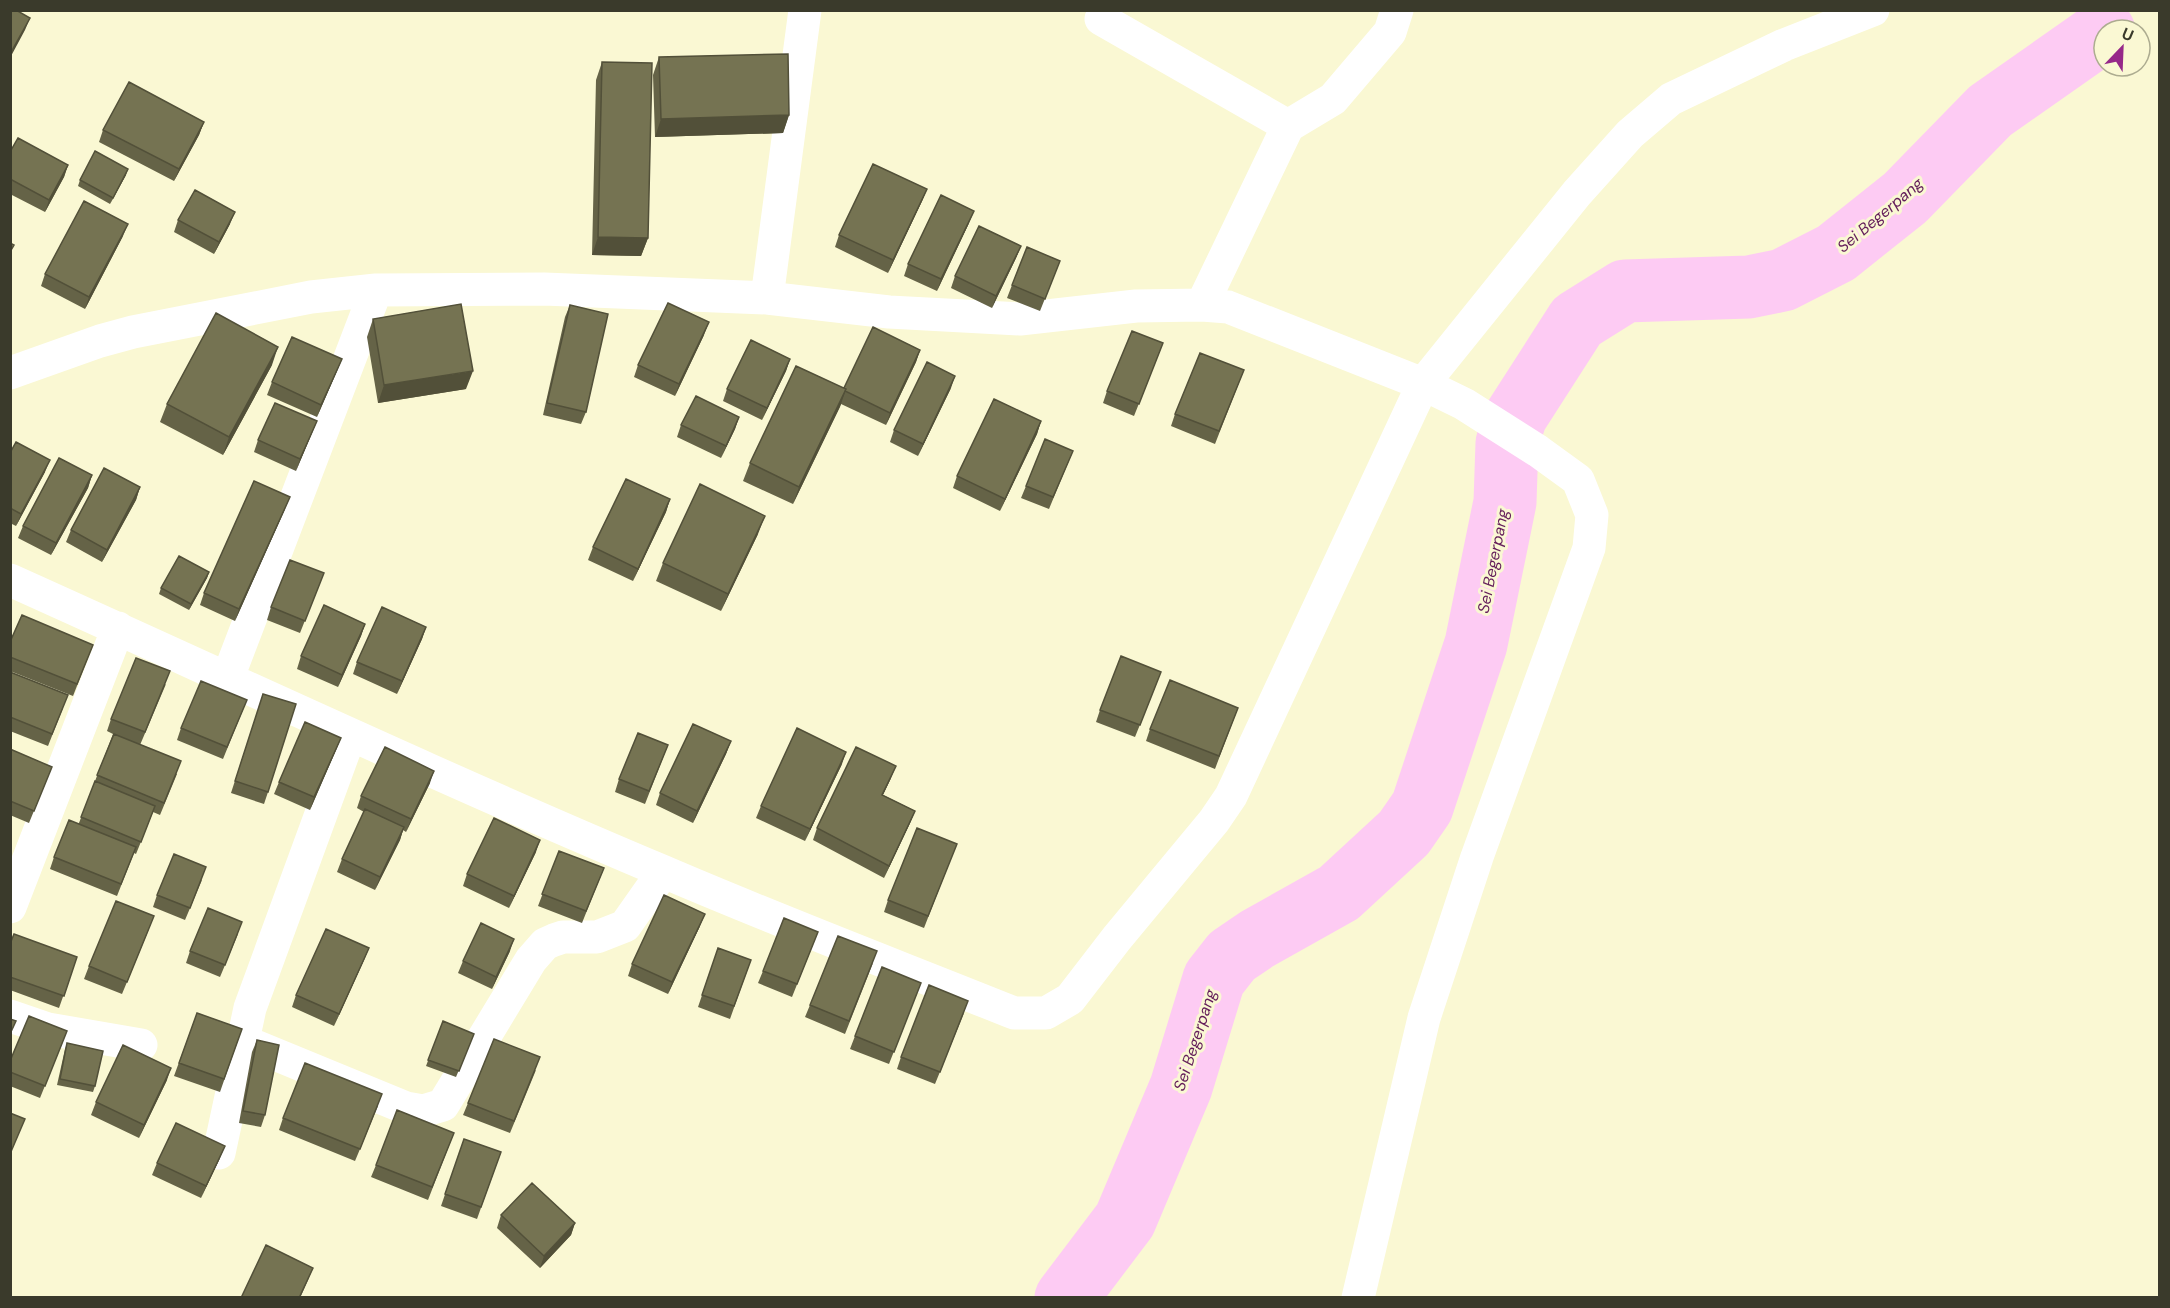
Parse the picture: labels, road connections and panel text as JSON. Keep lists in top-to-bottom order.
{
  "water": ["Sei Begerpang"],
  "north": "top right"
}
